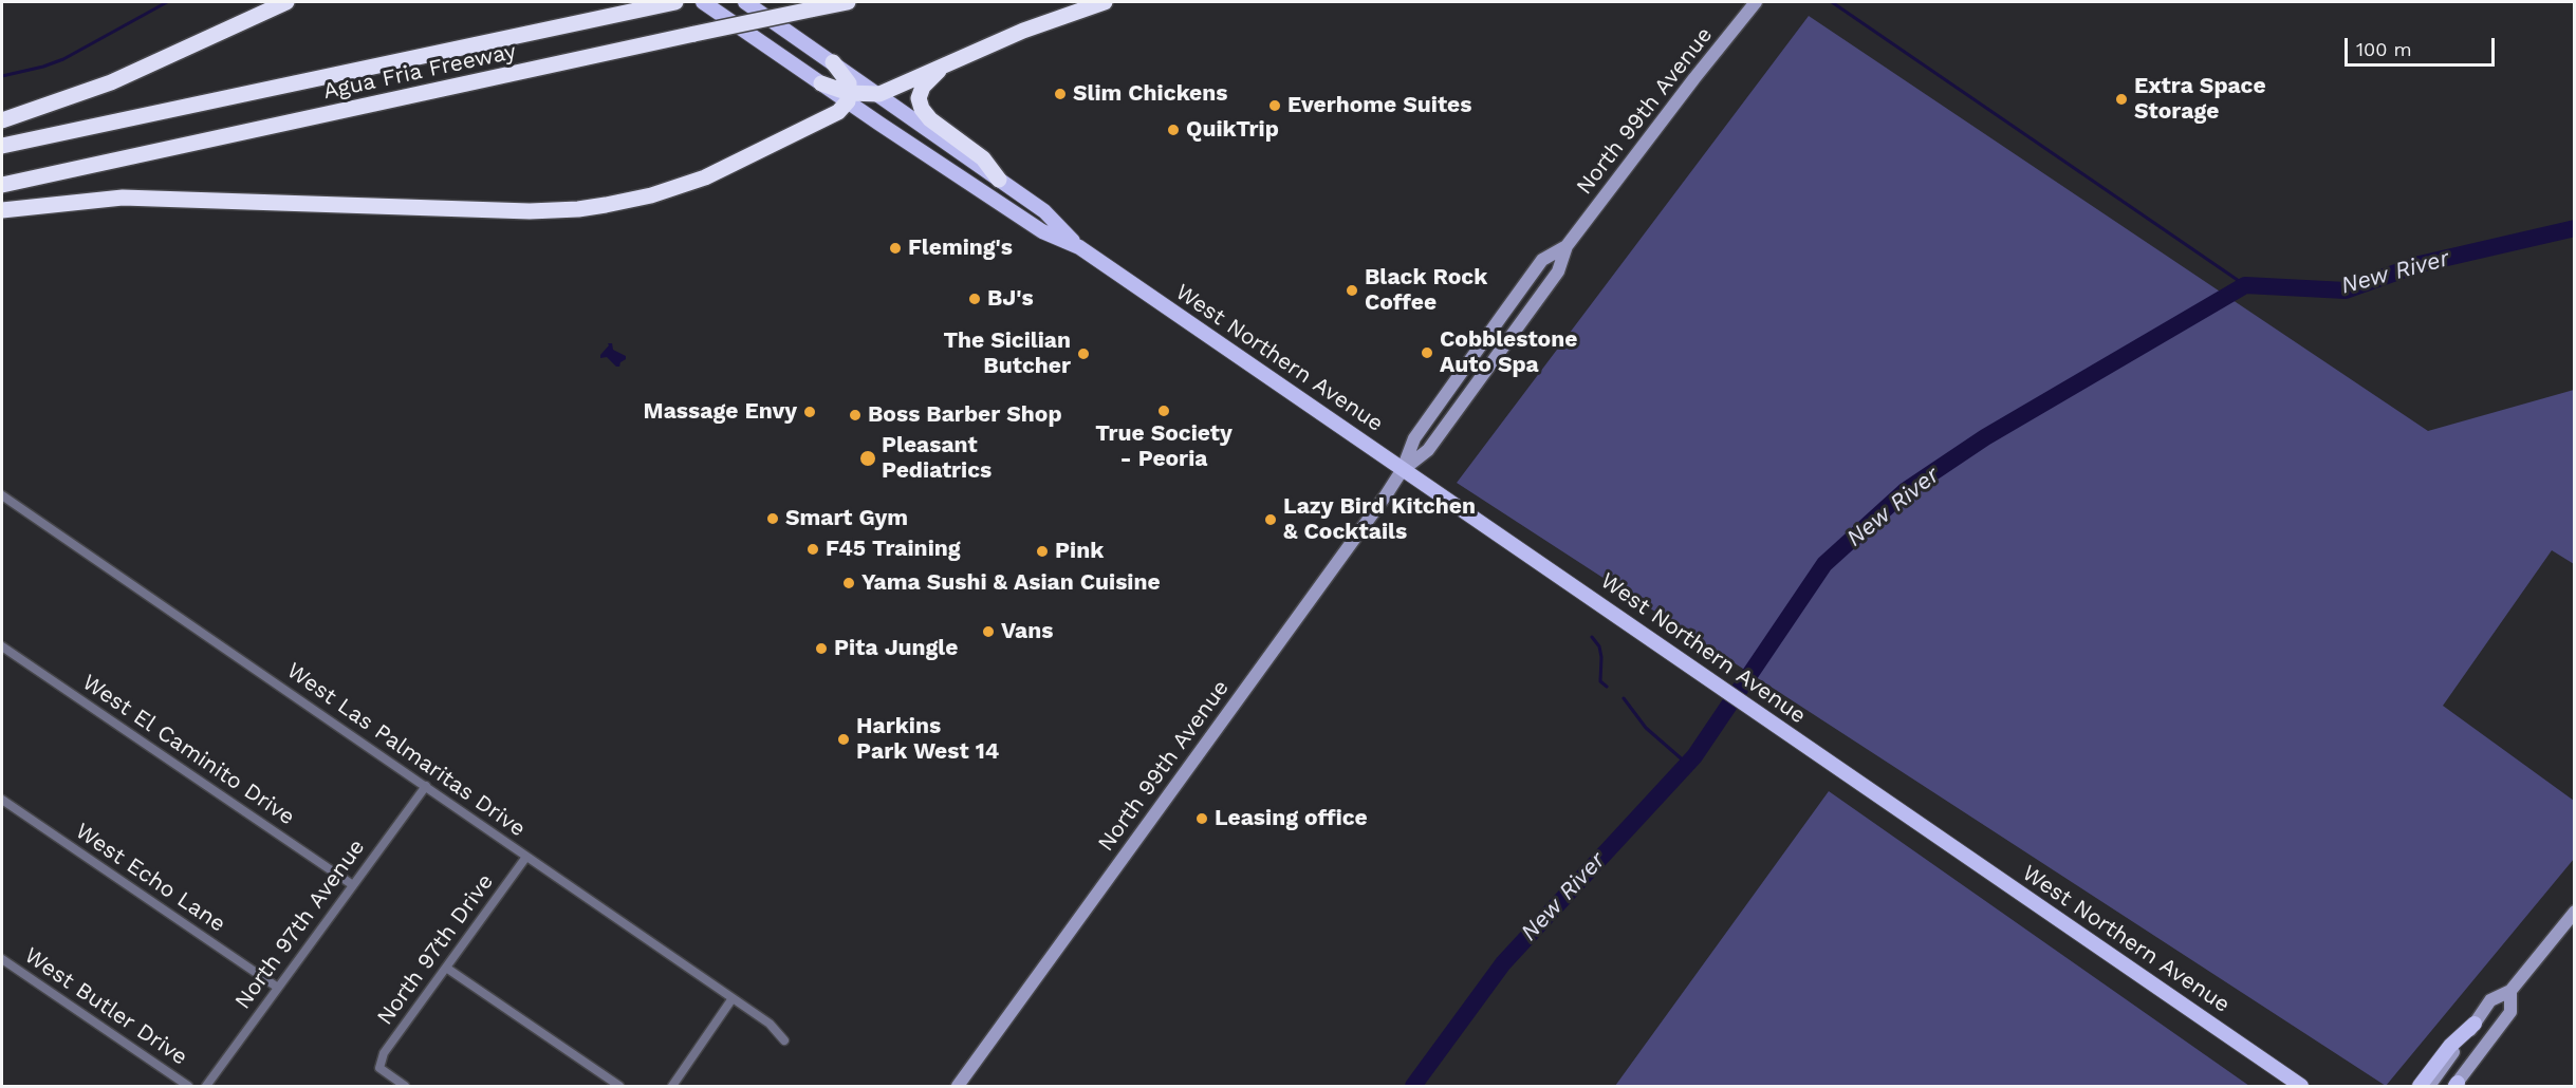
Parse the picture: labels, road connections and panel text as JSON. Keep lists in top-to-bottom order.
{
  "streets": {
    "highway": ["Agua Fria Freeway"],
    "main road": ["North 99th Avenue", "West Northern Avenue"],
    "street": [
      "West El Caminito Drive",
      "West Las Palmaritas Drive",
      "West Echo Lane",
      "North 97th Avenue",
      "North 97th Drive",
      "West Butler Drive"
    ]
  },
  "crossings": [
    ["North 99th Avenue", "West Northern Avenue"],
    ["West El Caminito Drive", "North 97th Avenue"],
    ["West Las Palmaritas Drive", "North 97th Avenue"],
    ["West Las Palmaritas Drive", "North 97th Drive"],
    ["West Echo Lane", "North 97th Avenue"]
  ],
  "water": ["New River"],
  "places": [
    "Slim Chickens",
    "Extra Space Storage",
    "Everhome Suites",
    "QuikTrip",
    "Fleming's",
    "Black Rock Coffee",
    "BJ's",
    "Cobblestone Auto Spa",
    "The Sicilian Butcher",
    "True Society - Peoria",
    "Massage Envy",
    "Boss Barber Shop",
    "Pleasant Pediatrics",
    "Smart Gym",
    "Lazy Bird Kitchen & Cocktails",
    "F45 Training",
    "Pink",
    "Yama Sushi & Asian Cuisine",
    "Vans",
    "Pita Jungle",
    "Harkins Park West 14",
    "Leasing office"
  ],
  "scale_bar": "100 m"
}
